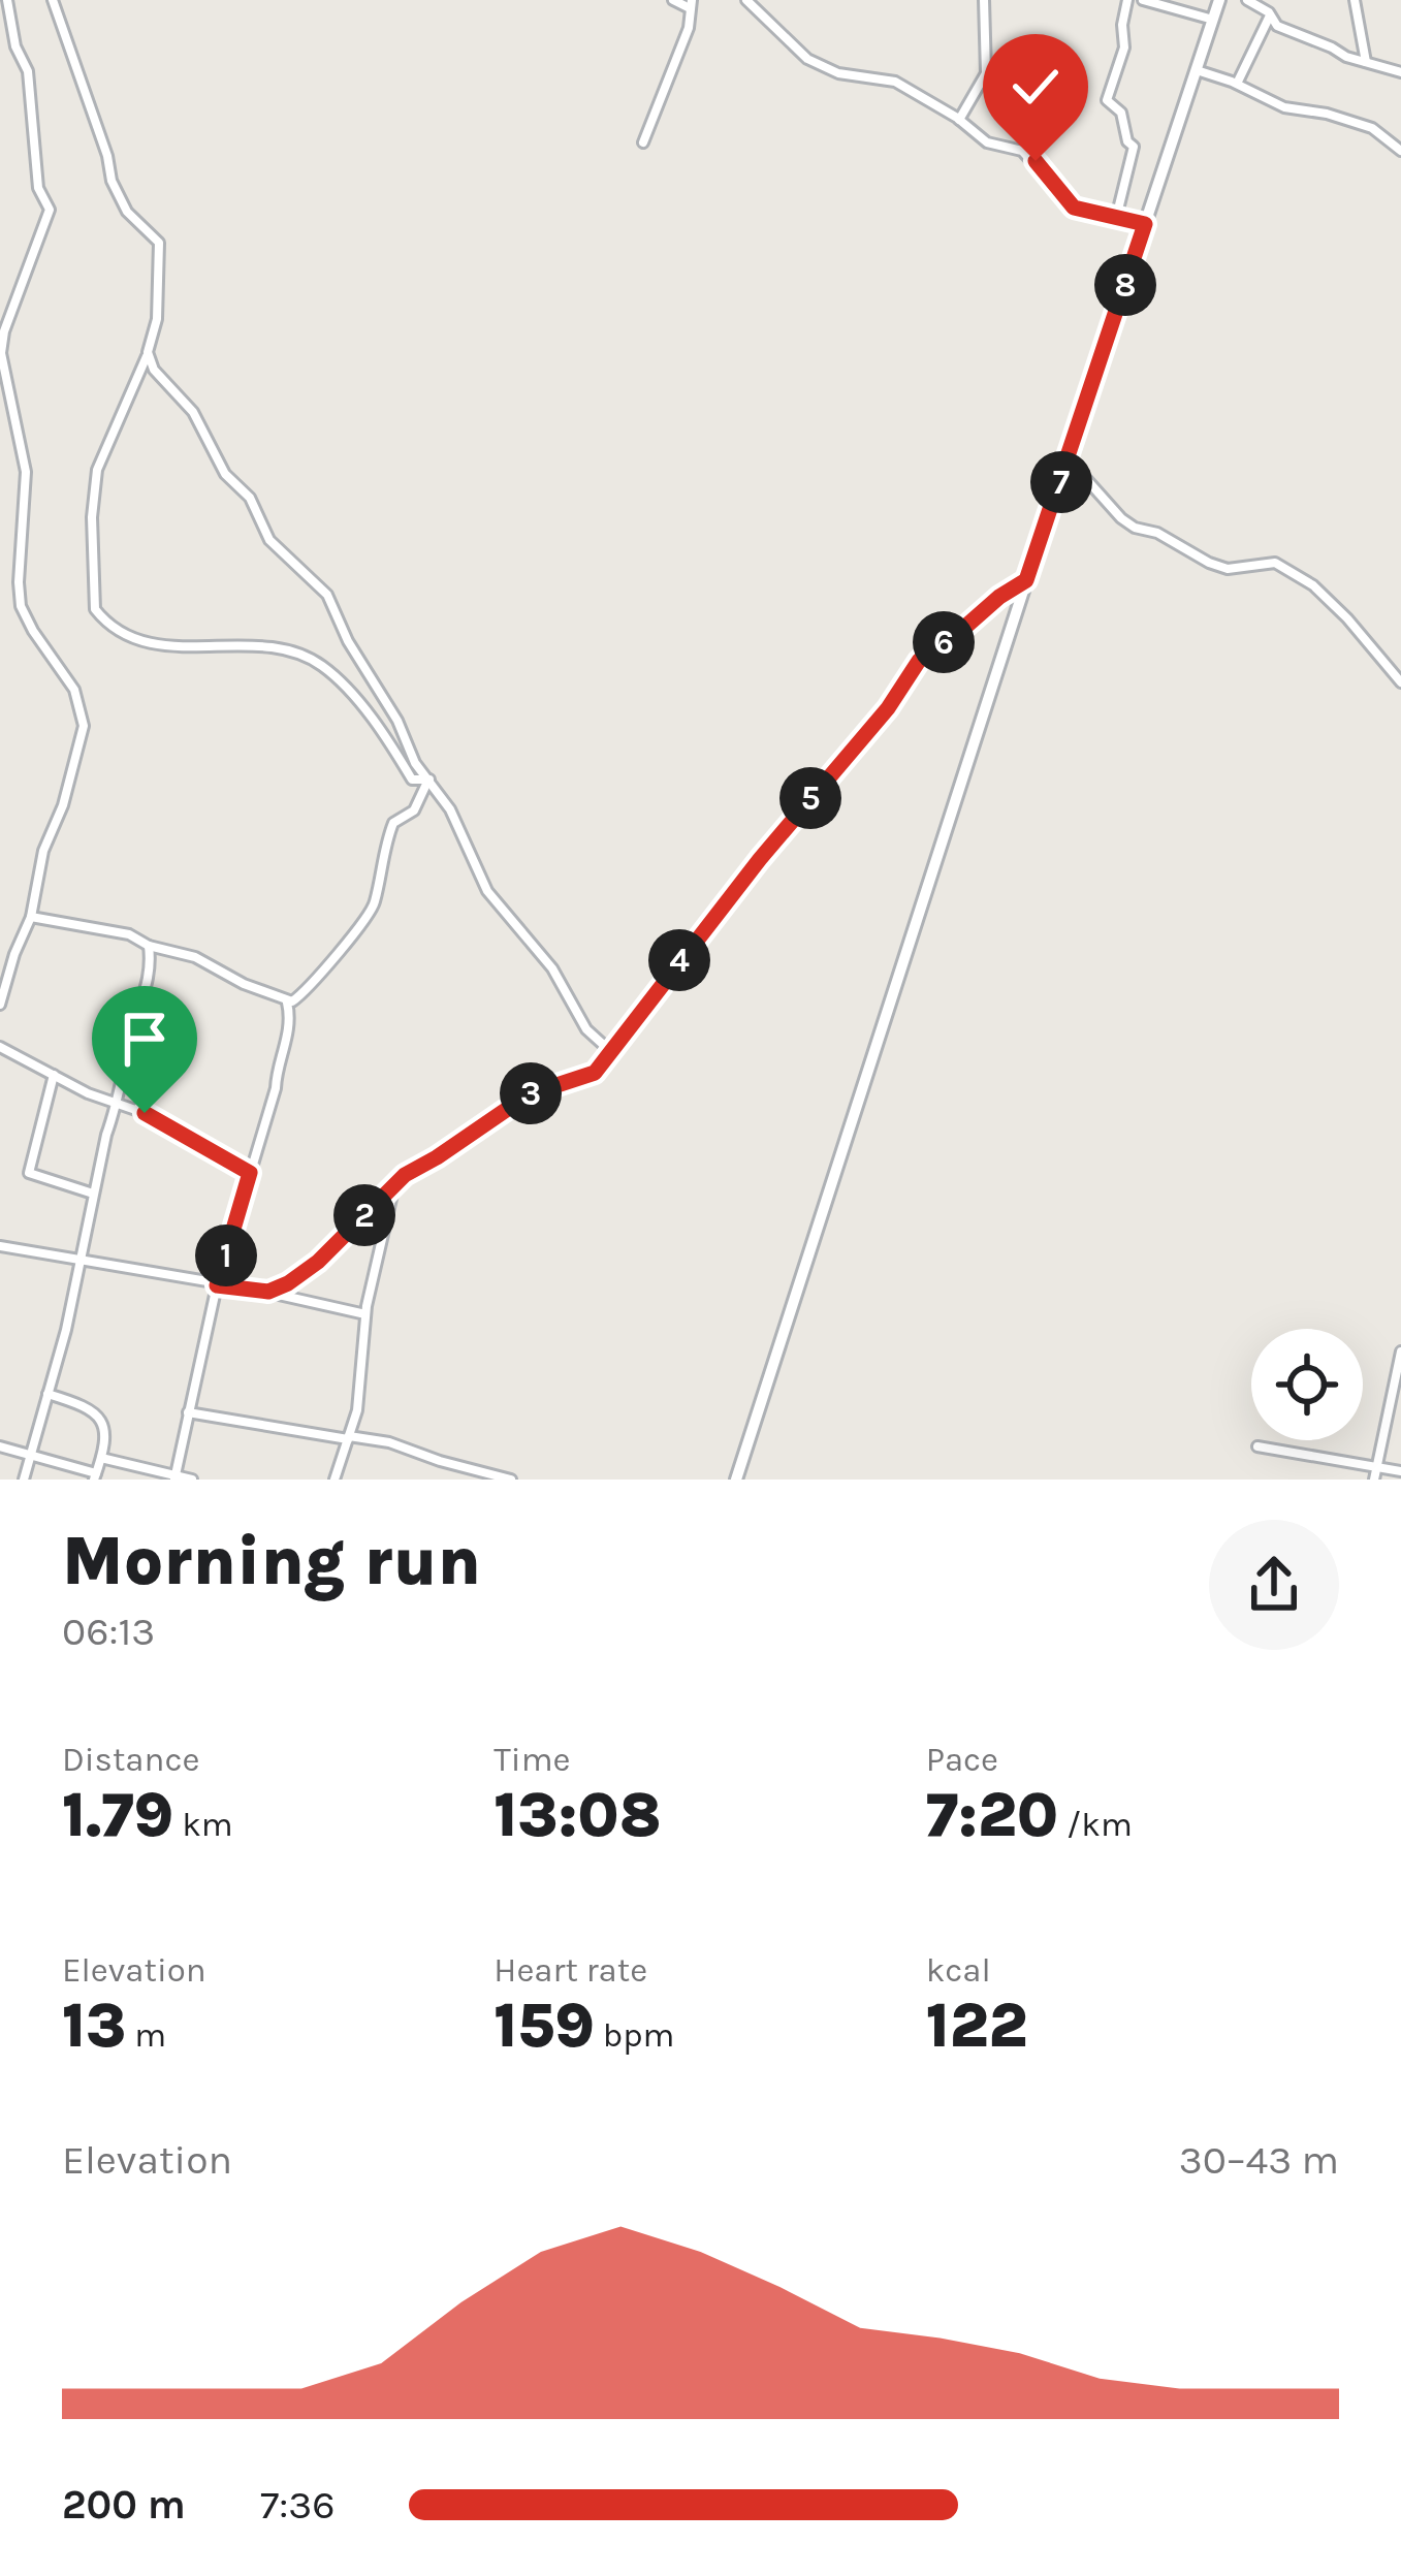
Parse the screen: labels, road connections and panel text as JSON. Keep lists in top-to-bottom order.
{
  "page": {
    "pins": [
      "8",
      "7",
      "6",
      "5",
      "4",
      "3",
      "2",
      "1"
    ],
    "heading": ["Morning run", "06:13"],
    "stats": [
      ["Distance", "1.79 km"],
      ["Time", "13:08"],
      ["Pace", "7:20 /km"],
      ["Elevation", "13 m"],
      ["Heart rate", "159 bpm"],
      ["kcal", "122"]
    ],
    "chart": ["Elevation", "30–43 m"],
    "list": [
      {
        "name": "200 m",
        "note": "7:36"
      }
    ]
  }
}
